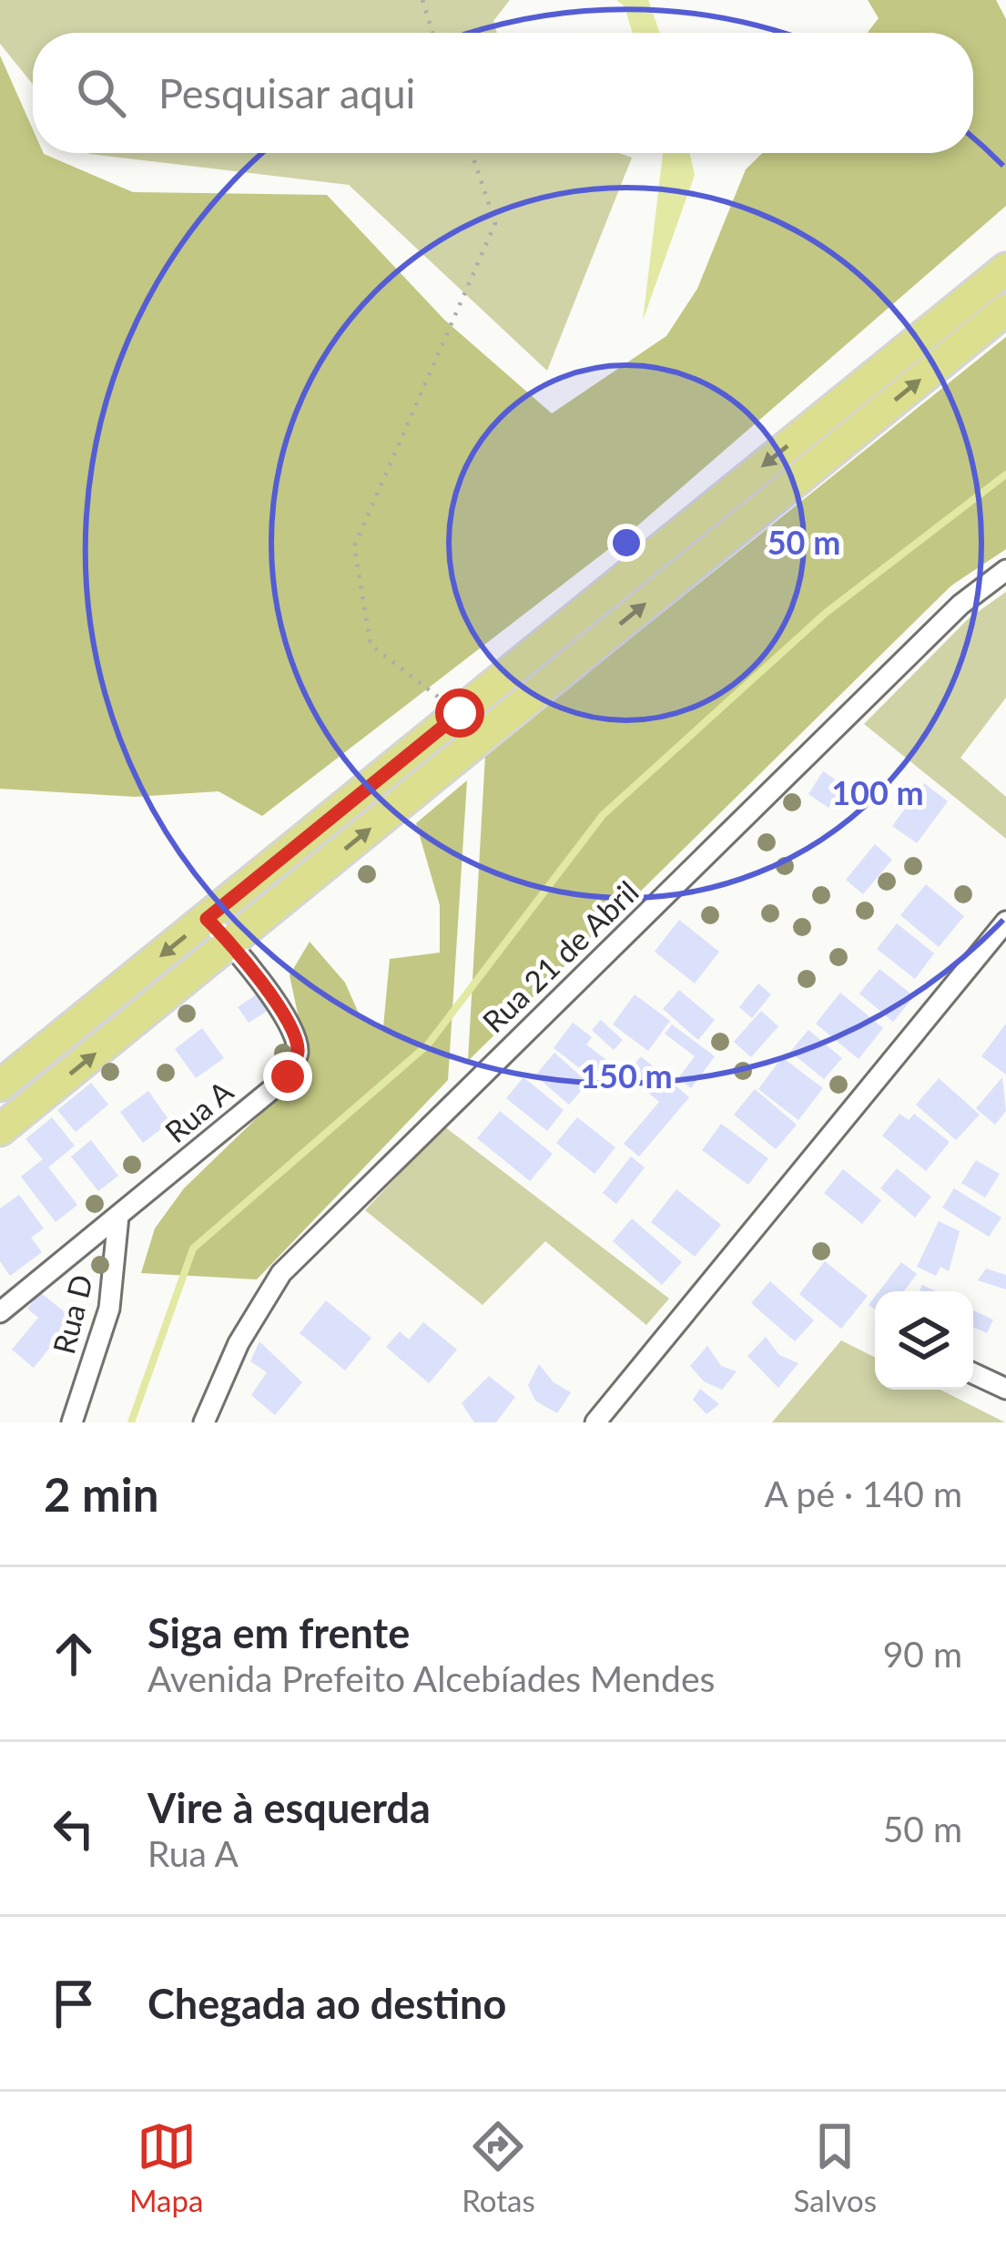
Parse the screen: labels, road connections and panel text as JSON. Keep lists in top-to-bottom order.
{
  "streets": {
    "street": ["Rua 21 de Abril", "Rua A", "Rua D"]
  },
  "crossings": [
    ["Rua A", "Rua D"]
  ],
  "page": {
    "search": "Pesquisar aqui",
    "heading": ["2 min", "A pé · 140 m"],
    "list": [
      ["Siga em frente", "Avenida Prefeito Alcebíades Mendes", "90 m"],
      ["Vire à esquerda", "Rua A", "50 m"],
      "Chegada ao destino"
    ],
    "nav": ["Mapa", "Rotas", "Salvos"]
  },
  "rings": ["50 m", "100 m", "150 m"]
}
